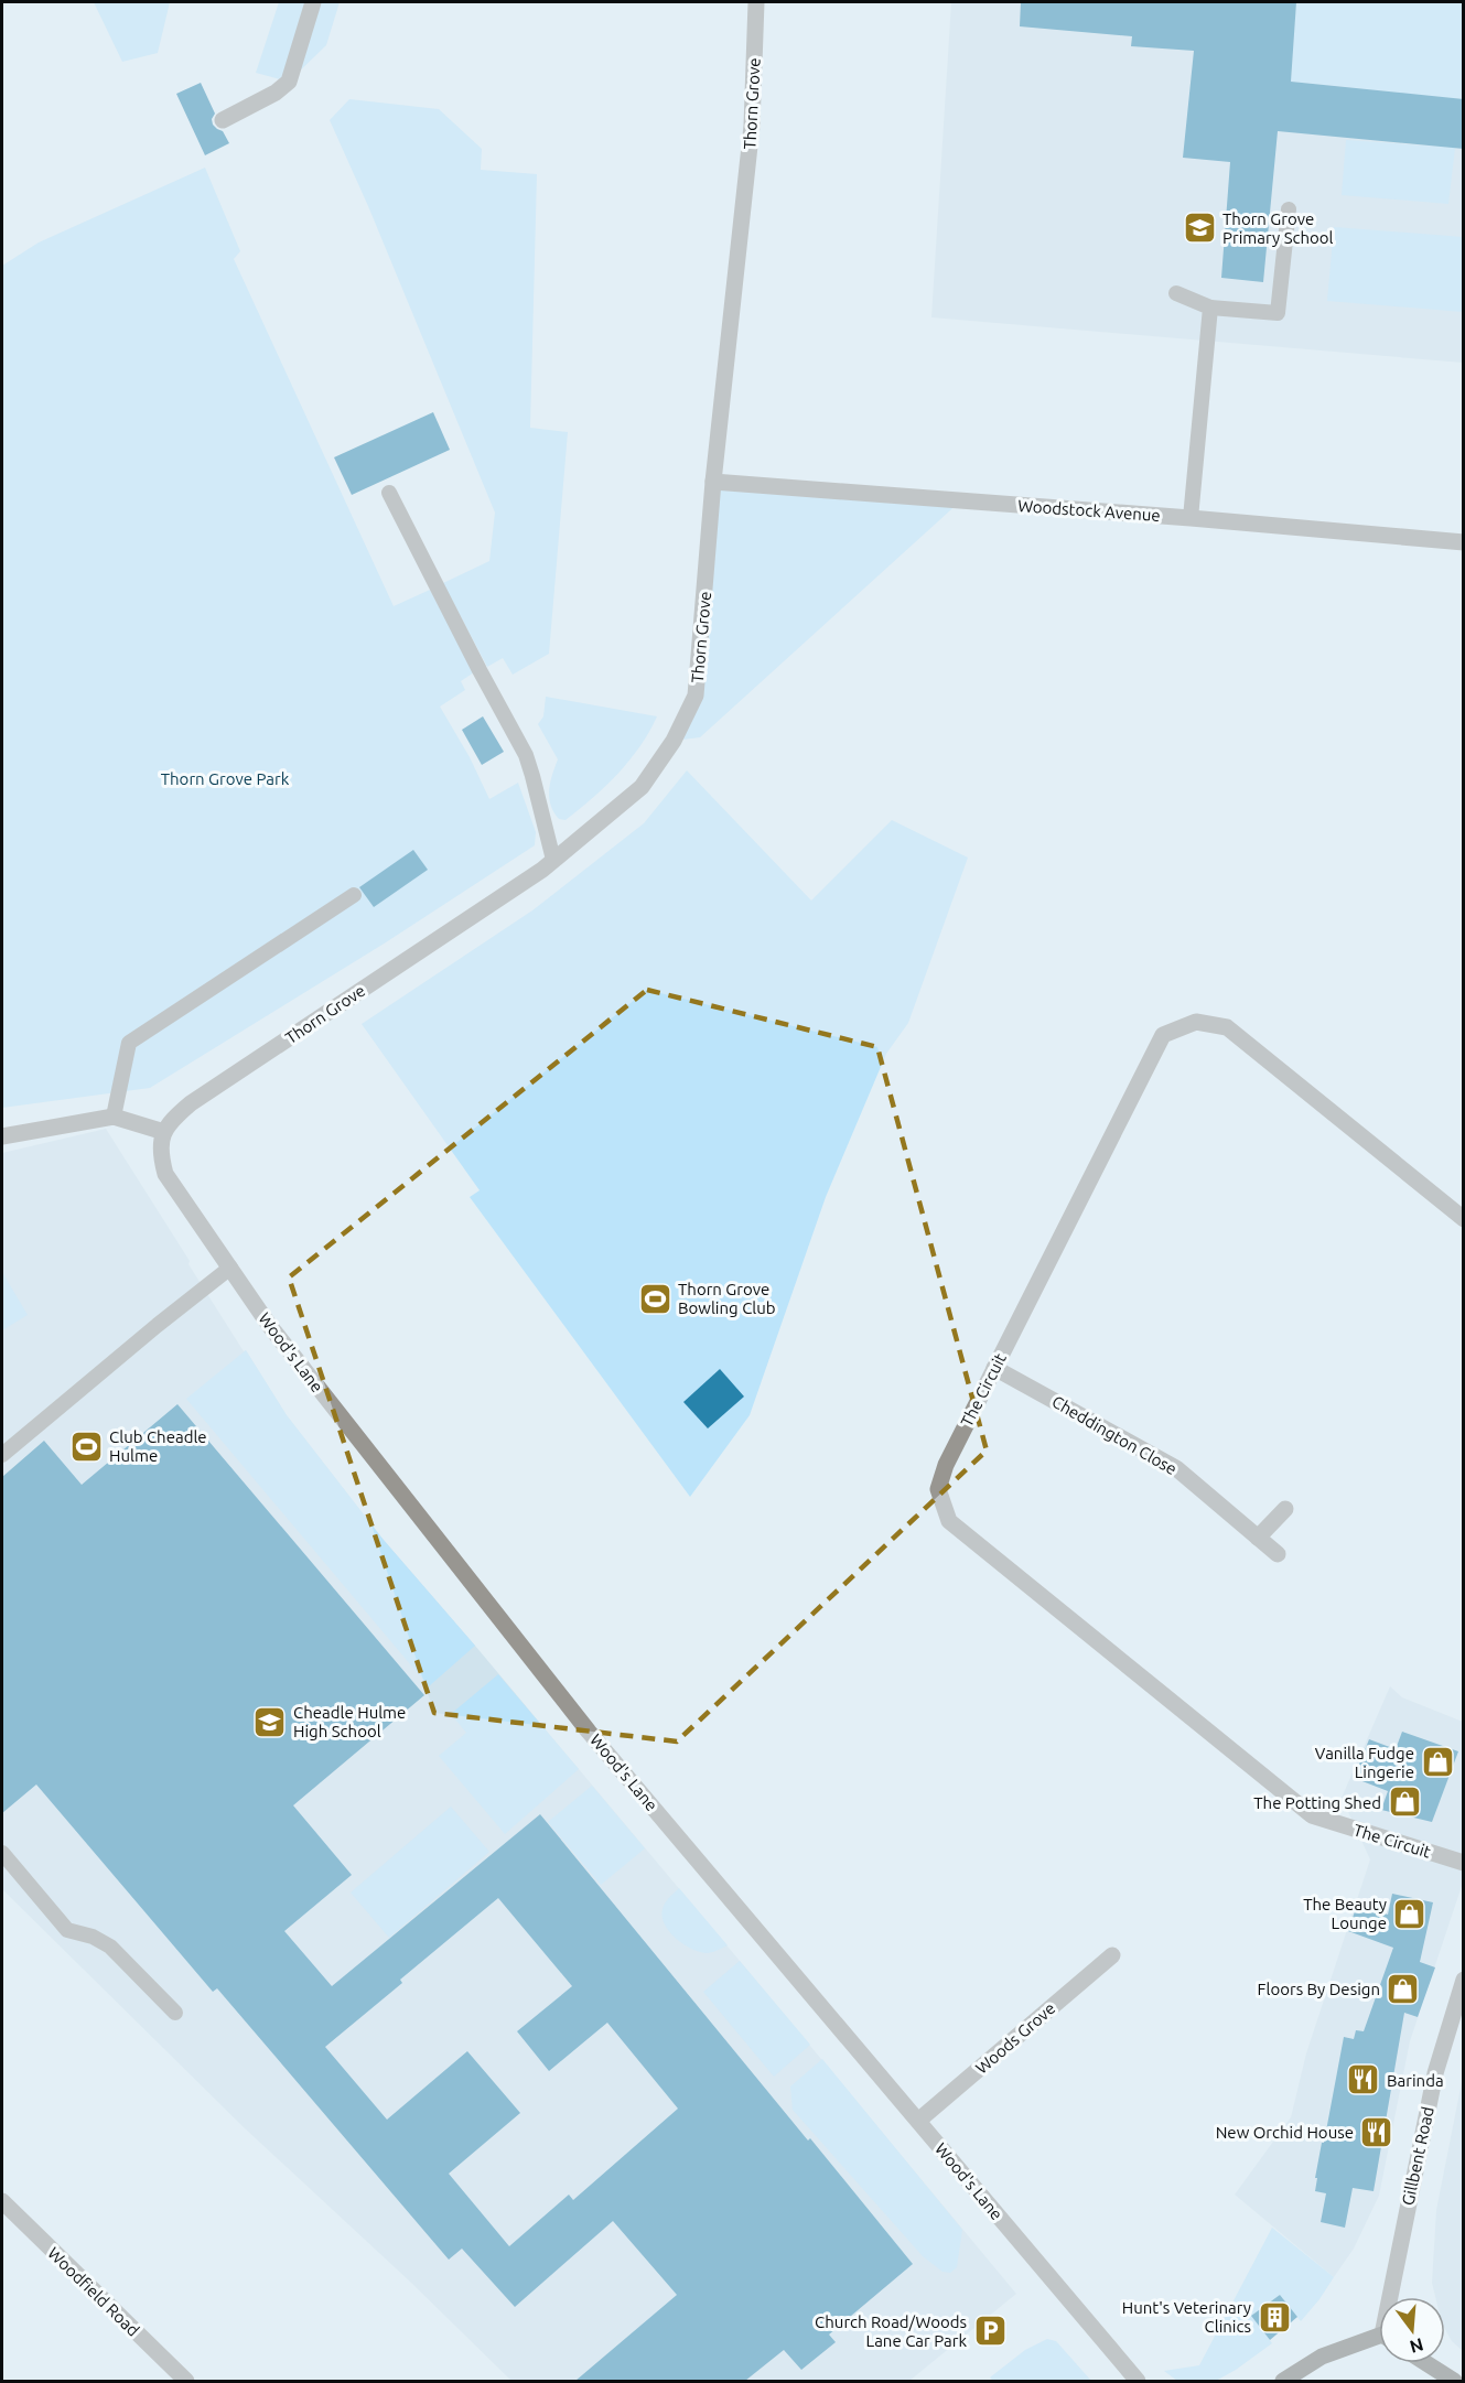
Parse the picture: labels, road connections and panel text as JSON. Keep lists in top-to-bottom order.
{
  "streets": {
    "street": [
      "Thorn Grove",
      "Woodstock Avenue",
      "Wood's Lane",
      "The Circuit",
      "Cheddington Close",
      "Woods Grove",
      "Gillbent Road",
      "Woodfield Road"
    ]
  },
  "crossings": [
    ["Thorn Grove", "Woodstock Avenue"],
    ["Thorn Grove", "Wood's Lane"],
    ["Wood's Lane", "Woods Grove"],
    ["The Circuit", "Cheddington Close"]
  ],
  "parks": ["Thorn Grove Park"],
  "places": {
    "school or university": ["Thorn Grove Primary School", "Cheadle Hulme High School"],
    "sports": ["Thorn Grove Bowling Club", "Club Cheadle Hulme"],
    "shop": [
      "Vanilla Fudge Lingerie",
      "The Potting Shed",
      "The Beauty Lounge",
      "Floors By Design"
    ],
    "restaurant": ["Barinda", "New Orchid House"],
    "building": ["Hunt's Veterinary Clinics"],
    "parking": ["Church Road/Woods Lane Car Park"]
  },
  "north": "bottom"
}
